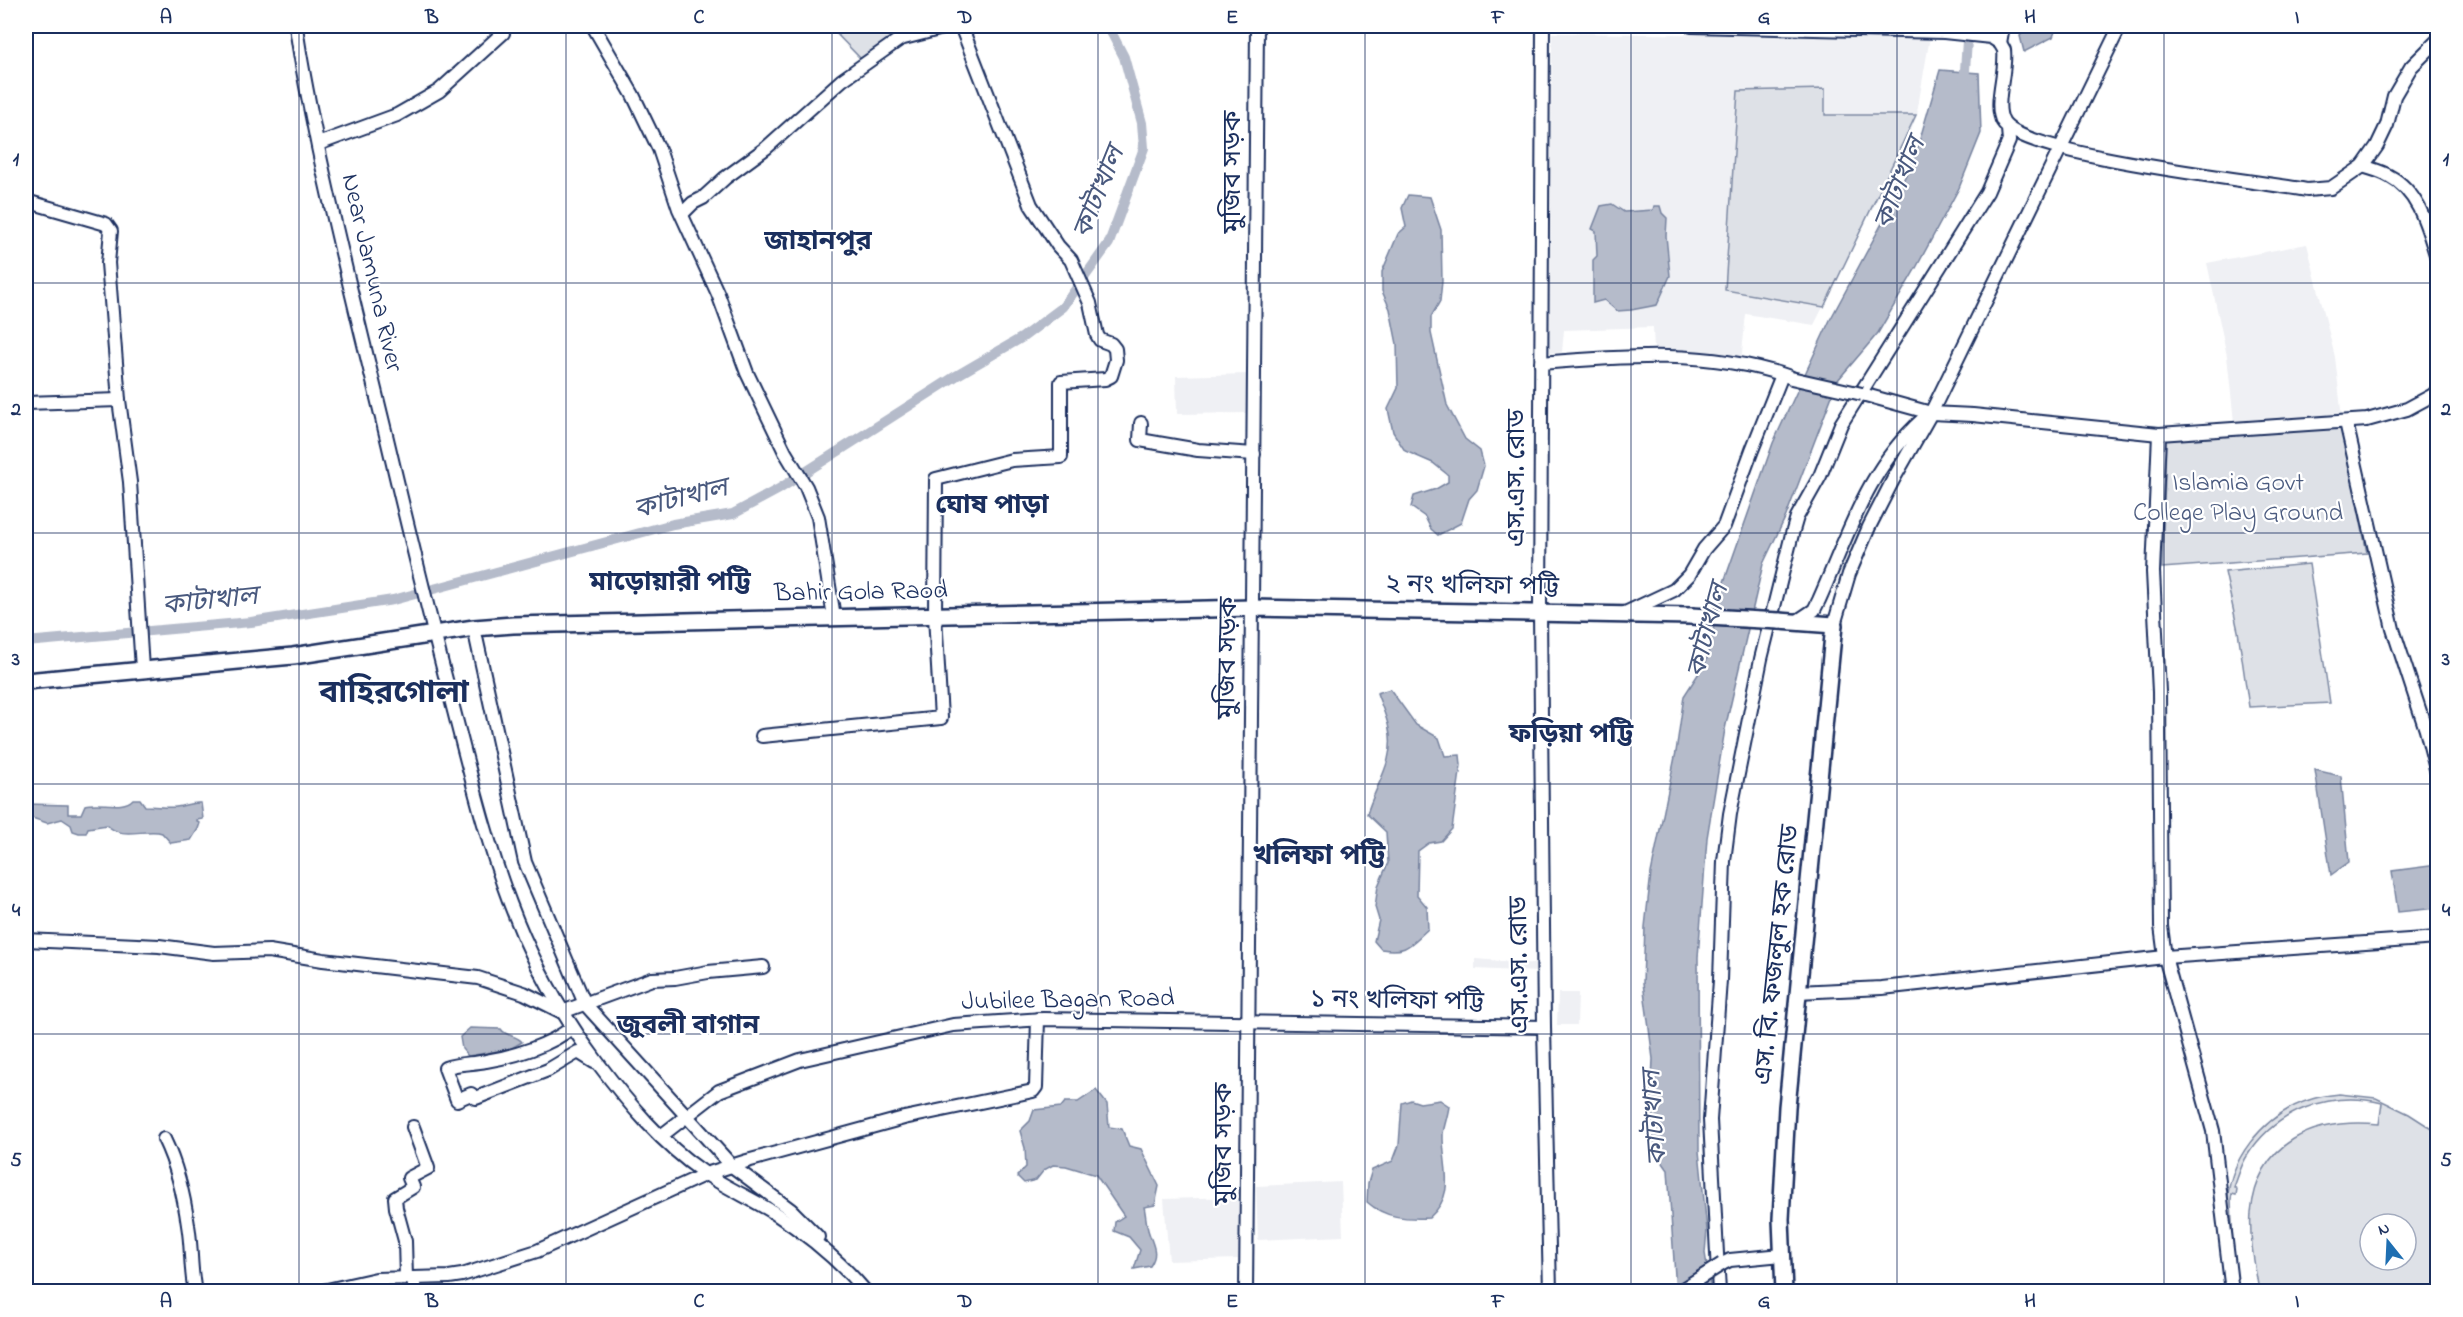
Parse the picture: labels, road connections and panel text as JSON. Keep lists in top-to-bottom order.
{
  "streets": {
    "main road": ["২ নং খলিফা পট্টি", "Bahir Gola Raod", "এস. বি. ফজলুল হক রোড"],
    "street": [
      "মুজিব সড়ক",
      "Near Jamuna River",
      "এস.এস. রোড",
      "Jubilee Bagan Road",
      "১ নং খলিফা পট্টি"
    ]
  },
  "crossings": [
    ["মুজিব সড়ক", "২ নং খলিফা পট্টি"],
    ["মুজিব সড়ক", "Bahir Gola Raod"],
    ["মুজিব সড়ক", "Jubilee Bagan Road"],
    ["মুজিব সড়ক", "১ নং খলিফা পট্টি"],
    ["Near Jamuna River", "Bahir Gola Raod"],
    ["Near Jamuna River", "Jubilee Bagan Road"],
    ["এস.এস. রোড", "২ নং খলিফা পট্টি"],
    ["এস.এস. রোড", "১ নং খলিফা পট্টি"],
    ["২ নং খলিফা পট্টি", "Bahir Gola Raod"],
    ["২ নং খলিফা পট্টি", "এস. বি. ফজলুল হক রোড"],
    ["Jubilee Bagan Road", "১ নং খলিফা পট্টি"]
  ],
  "districts": [
    "জাহানপুর",
    "ঘোষ পাড়া",
    "মাড়োয়ারী পট্টি",
    "বাহিরগোলা",
    "ফড়িয়া পট্টি",
    "খলিফা পট্টি",
    "জুবলী বাগান"
  ],
  "water": ["কাটাখাল"],
  "parks": ["Islamia Govt College Play Ground"],
  "north": "top",
  "grid": {
    "columns": [
      "A",
      "B",
      "C",
      "D",
      "E",
      "F",
      "G",
      "H",
      "I"
    ],
    "rows": [
      "1",
      "2",
      "3",
      "4",
      "5"
    ]
  }
}
